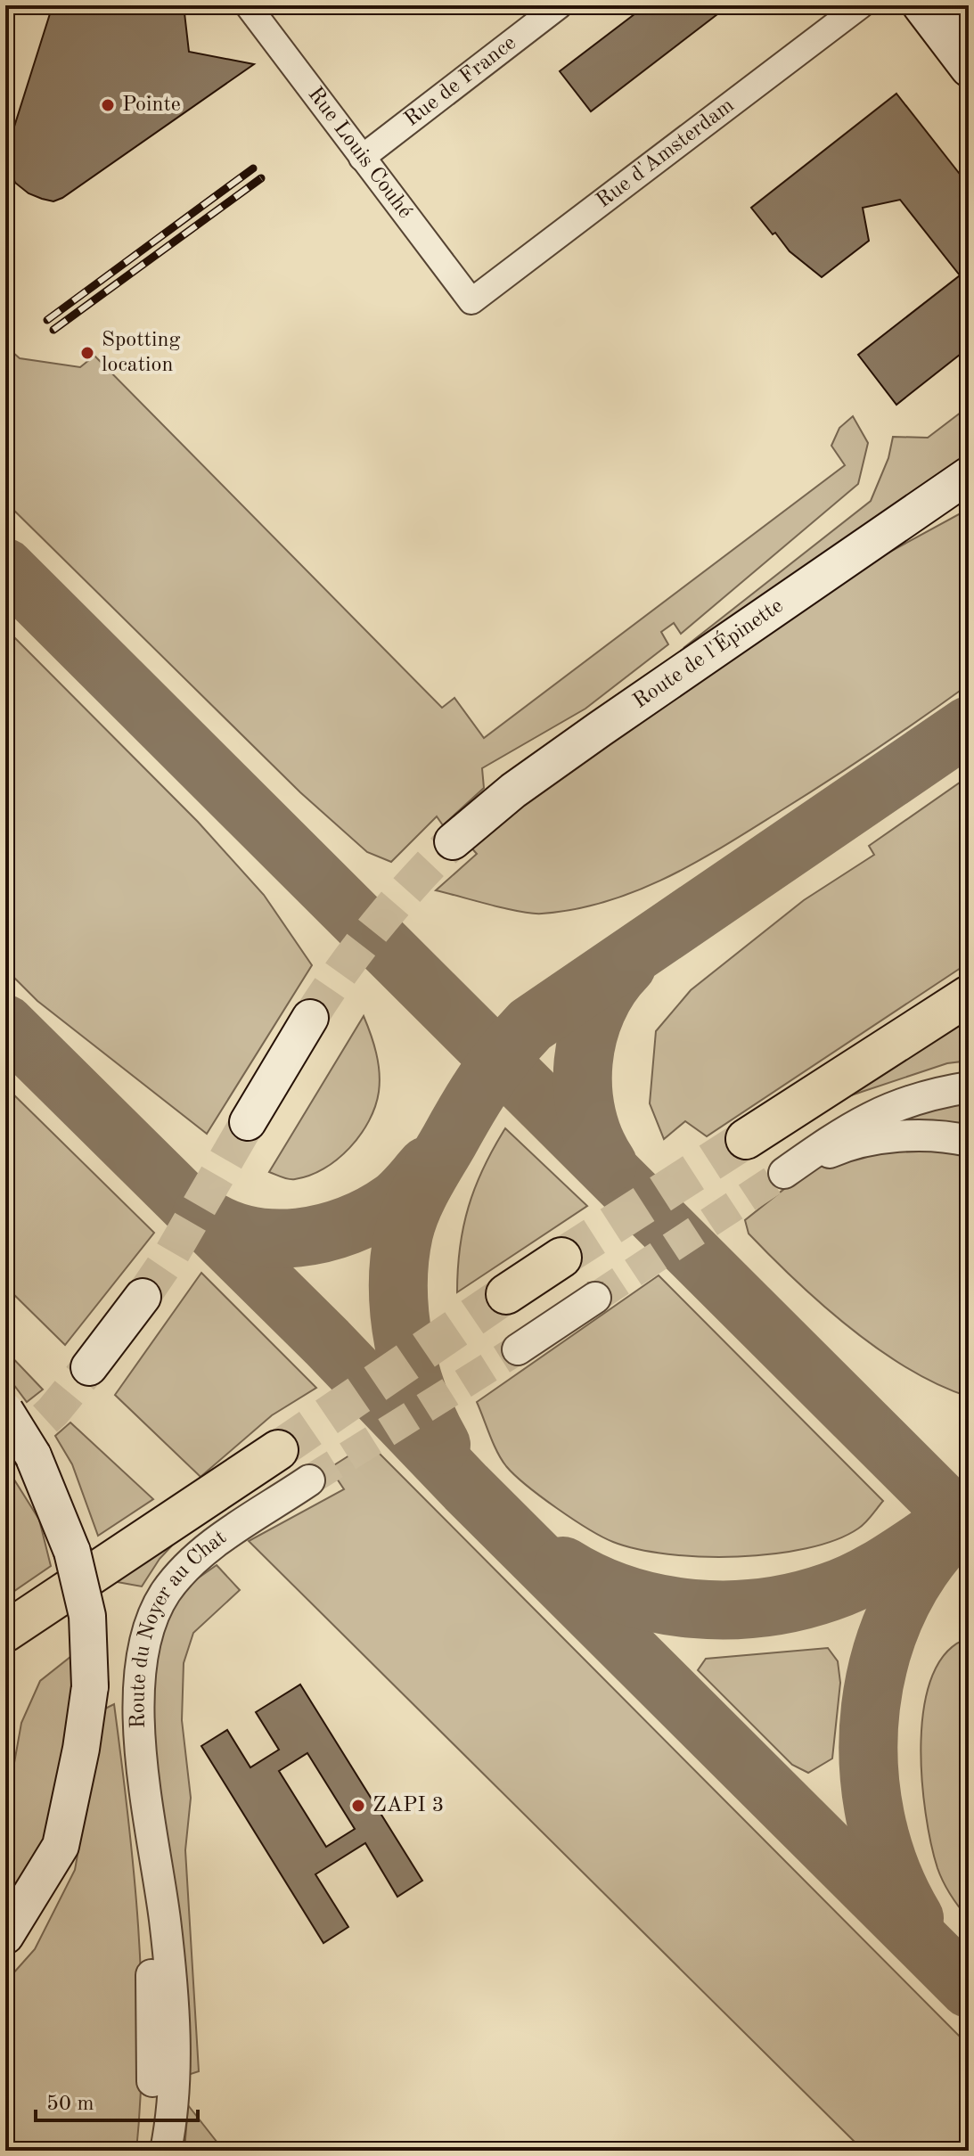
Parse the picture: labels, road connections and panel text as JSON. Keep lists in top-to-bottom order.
{
  "streets": {
    "main road": ["Route de l'Épinette"],
    "street": [
      "Rue de France",
      "Rue Louis Couhé",
      "Rue d'Amsterdam",
      "Route du Noyer au Chat"
    ]
  },
  "crossings": [
    ["Rue de France", "Rue Louis Couhé"],
    ["Rue Louis Couhé", "Rue d'Amsterdam"]
  ],
  "places": ["Pointe", "Spotting location", "ZAPI 3"],
  "scale_bar": "50 m"
}
